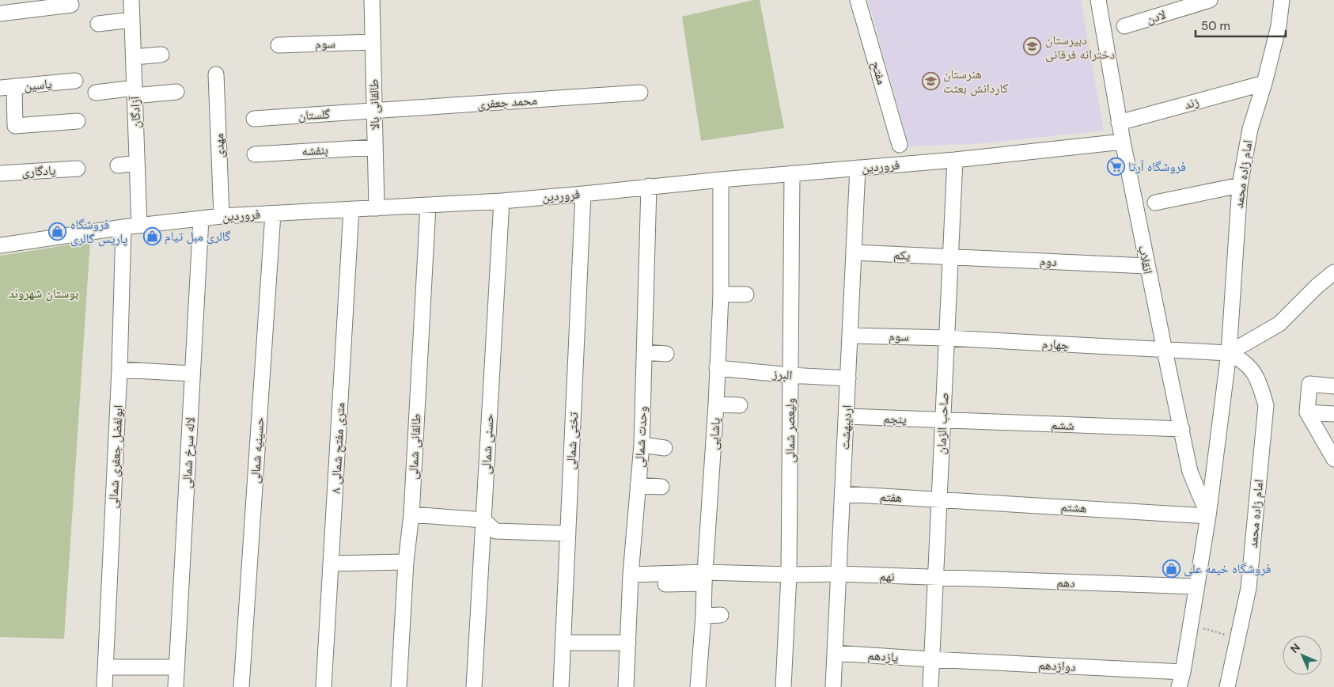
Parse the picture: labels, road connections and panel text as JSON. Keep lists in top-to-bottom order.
{
  "streets": {
    "street": [
      "لادن",
      "سوم",
      "مفتح",
      "یاسین",
      "محمد جعفری",
      "زند",
      "طالقانی بالا",
      "آزادگان",
      "گلستان",
      "مهدی",
      "بنفشه",
      "فروردین",
      "یادگاری",
      "امام زاده محمد",
      "یکم",
      "انقلاب",
      "دوم",
      "چهارم",
      "البرز",
      "پنجم",
      "صاحب الزمان",
      "ششم",
      "اردیبهشت",
      "ولیعصر شمالی",
      "پاشایی",
      "وحدت شمالی",
      "تختی شمالی",
      "حسنی شمالی",
      "طالقانی شمالی",
      "۸ متری مفتح شمالی",
      "حسینیه شمالی",
      "لاله سرخ شمالی",
      "ابولفضل جعفری شمالی",
      "هفتم",
      "هشتم",
      "نهم",
      "دهم",
      "یازدهم",
      "دوازدهم"
    ]
  },
  "crossings": [
    ["سوم", "طالقانی بالا"],
    ["سوم", "چهارم"],
    ["سوم", "صاحب الزمان"],
    ["سوم", "اردیبهشت"],
    ["محمد جعفری", "طالقانی بالا"],
    ["محمد جعفری", "گلستان"],
    ["زند", "امام زاده محمد"],
    ["زند", "انقلاب"],
    ["طالقانی بالا", "گلستان"],
    ["طالقانی بالا", "بنفشه"],
    ["طالقانی بالا", "فروردین"],
    ["آزادگان", "فروردین"],
    ["مهدی", "فروردین"],
    ["فروردین", "انقلاب"],
    ["فروردین", "صاحب الزمان"],
    ["فروردین", "اردیبهشت"],
    ["فروردین", "ولیعصر شمالی"],
    ["فروردین", "پاشایی"],
    ["فروردین", "وحدت شمالی"],
    ["فروردین", "تختی شمالی"],
    ["فروردین", "حسنی شمالی"],
    ["فروردین", "طالقانی شمالی"],
    ["فروردین", "۸ متری مفتح شمالی"],
    ["فروردین", "حسینیه شمالی"],
    ["فروردین", "لاله سرخ شمالی"],
    ["فروردین", "ابولفضل جعفری شمالی"],
    ["امام زاده محمد", "انقلاب"],
    ["امام زاده محمد", "چهارم"],
    ["امام زاده محمد", "هشتم"],
    ["امام زاده محمد", "دهم"],
    ["امام زاده محمد", "دوازدهم"],
    ["یکم", "دوم"],
    ["یکم", "صاحب الزمان"],
    ["یکم", "اردیبهشت"],
    ["انقلاب", "دوم"],
    ["انقلاب", "چهارم"],
    ["انقلاب", "ششم"],
    ["انقلاب", "هشتم"],
    ["دوم", "صاحب الزمان"],
    ["چهارم", "صاحب الزمان"],
    ["البرز", "اردیبهشت"],
    ["البرز", "ولیعصر شمالی"],
    ["البرز", "پاشایی"],
    ["پنجم", "صاحب الزمان"],
    ["پنجم", "ششم"],
    ["پنجم", "اردیبهشت"],
    ["صاحب الزمان", "ششم"],
    ["صاحب الزمان", "هفتم"],
    ["صاحب الزمان", "هشتم"],
    ["صاحب الزمان", "نهم"],
    ["صاحب الزمان", "دهم"],
    ["صاحب الزمان", "یازدهم"],
    ["صاحب الزمان", "دوازدهم"],
    ["اردیبهشت", "هفتم"],
    ["اردیبهشت", "نهم"],
    ["اردیبهشت", "یازدهم"],
    ["ولیعصر شمالی", "نهم"],
    ["پاشایی", "نهم"],
    ["هفتم", "هشتم"],
    ["نهم", "دهم"],
    ["یازدهم", "دوازدهم"]
  ],
  "parks": ["بوستان شهروند"],
  "places": {
    "school or university": ["دبیرستان دخترانه فرقانی", "هنرستان کاردانش بعثت"],
    "supermarket": ["فروشگاه آرتا"],
    "shop": ["فروشگاه پاریس گالری", "گالری مبل تیام", "فروشگاه خیمه علی"]
  },
  "scale_bar": "50 m",
  "north": "top left"
}
